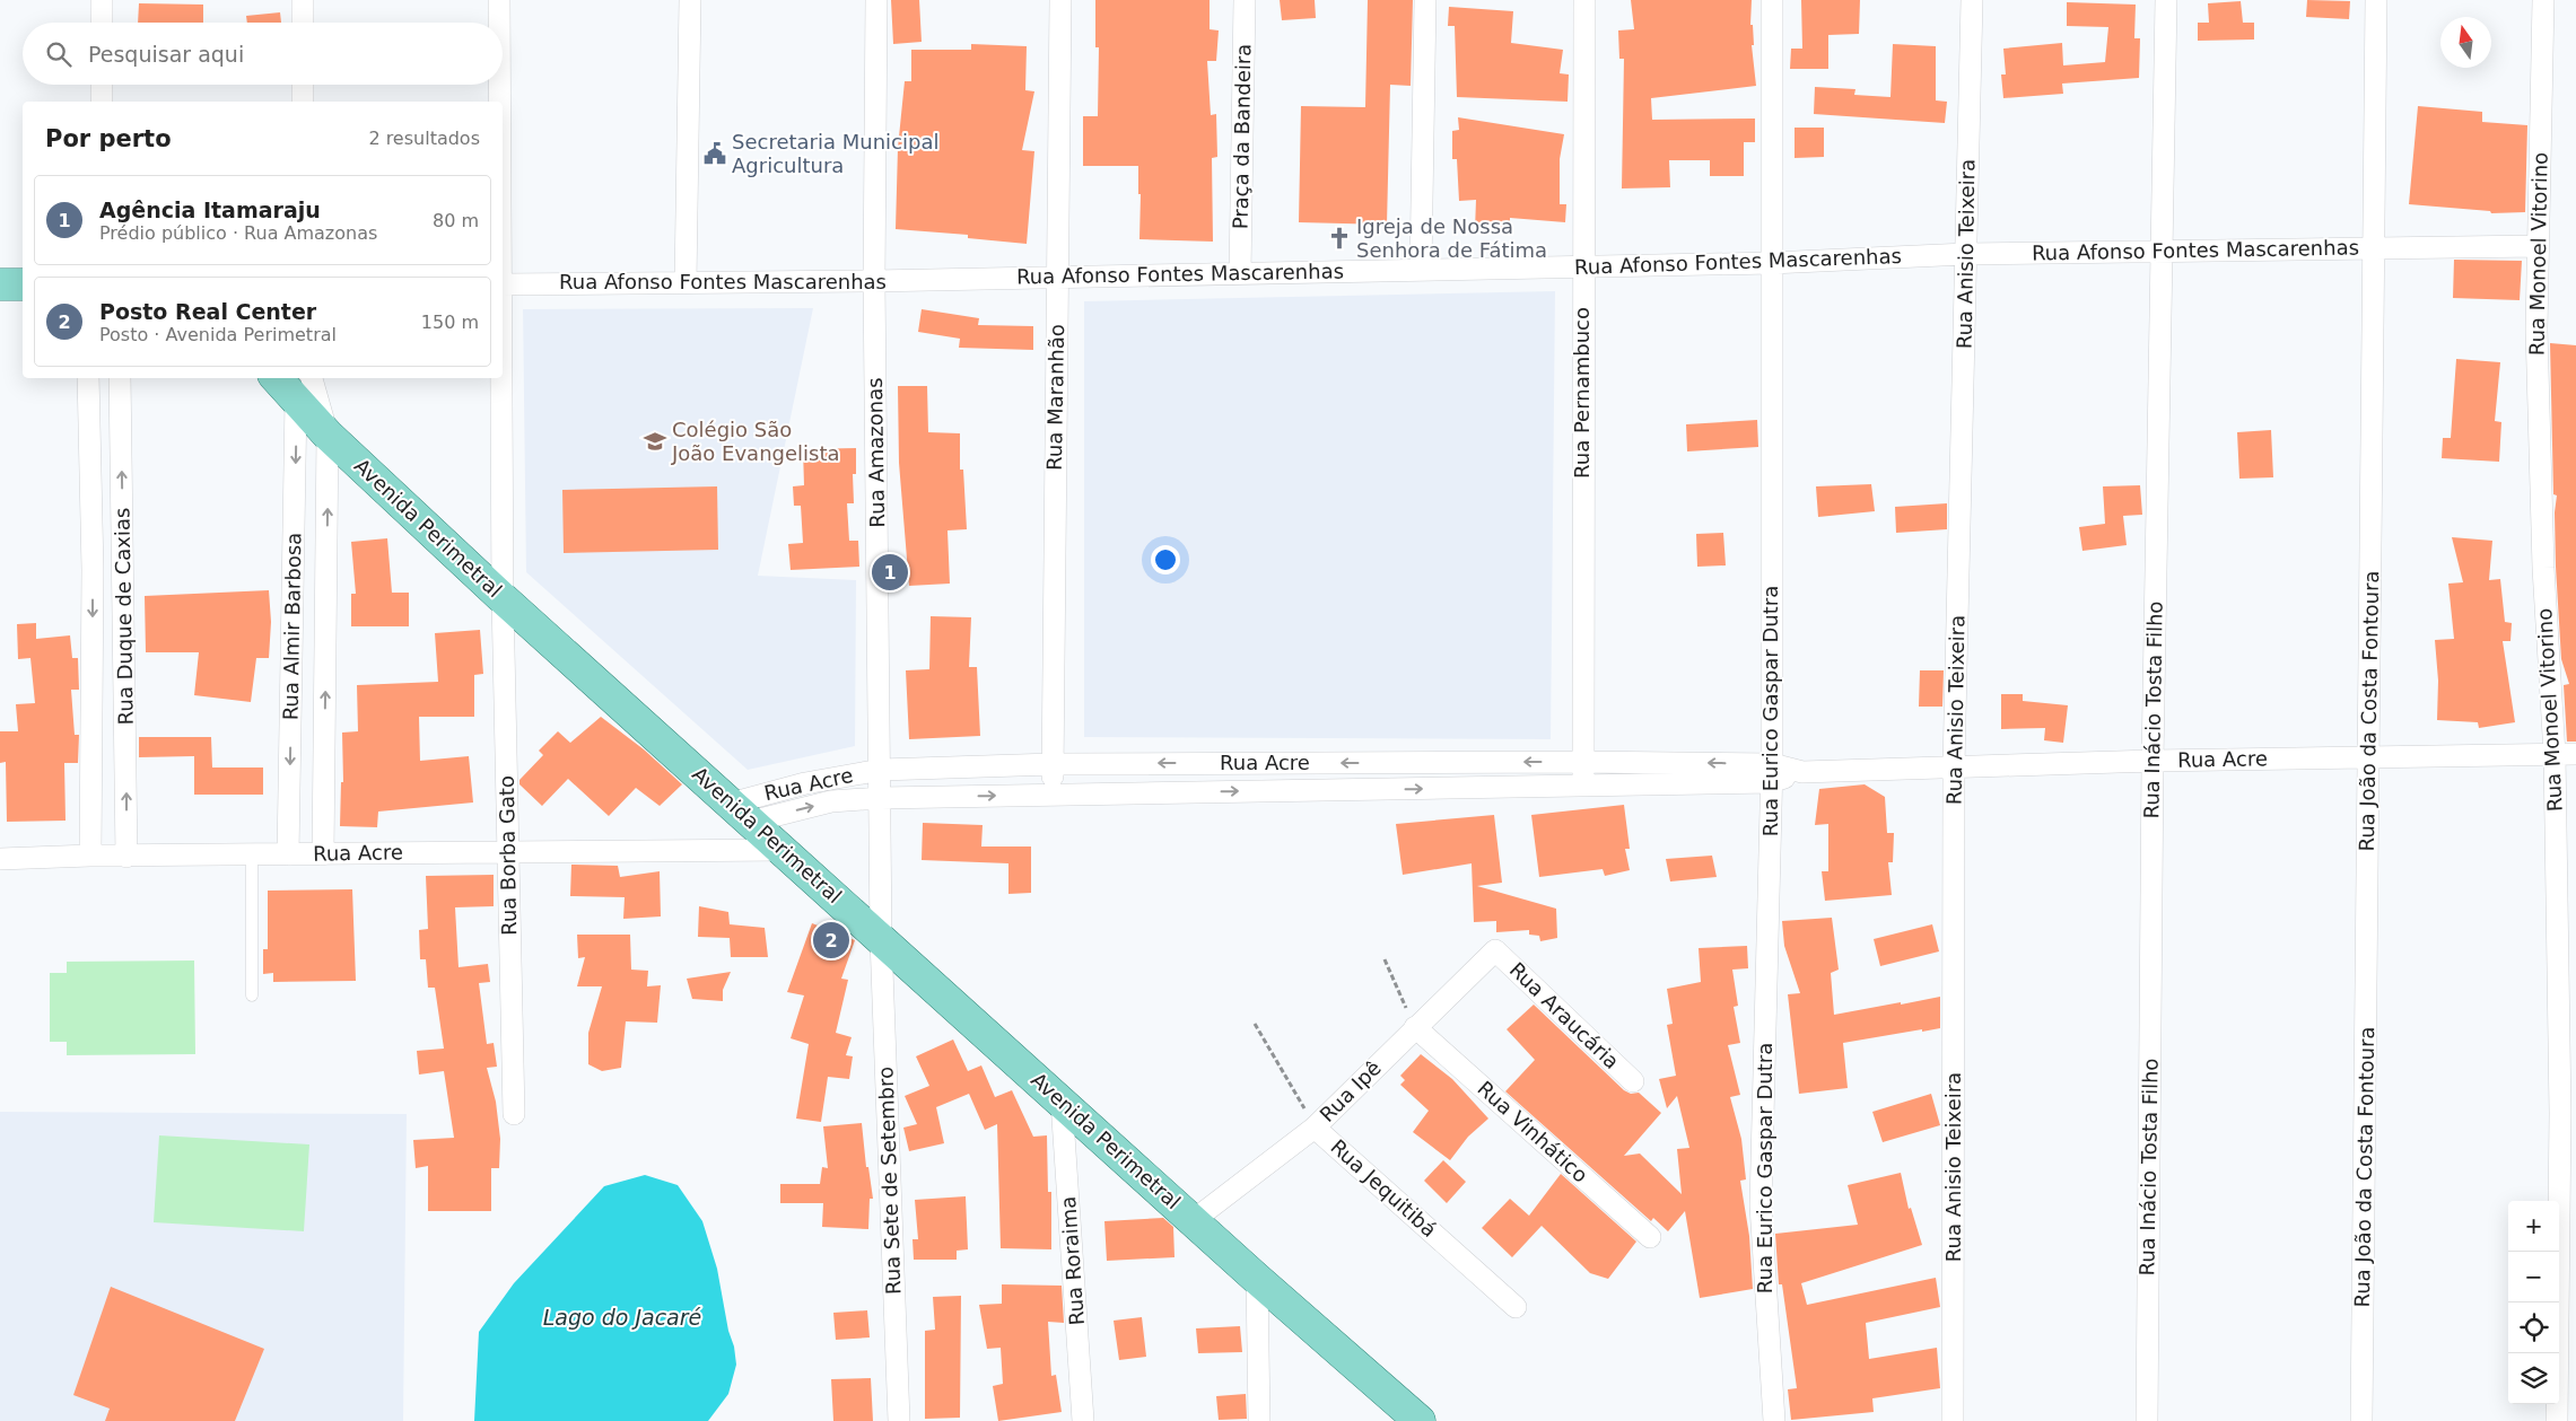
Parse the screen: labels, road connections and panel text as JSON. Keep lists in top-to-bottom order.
{
  "streets": {
    "main road": ["Avenida Perimetral"],
    "street": [
      "Praça da Bandeira",
      "Rua Afonso Fontes Mascarenhas",
      "Rua Anisio Teixeira",
      "Rua Monoel Vitorino",
      "Rua Pernambuco",
      "Rua Maranhão",
      "Rua Amazonas",
      "Rua Duque de Caxias",
      "Rua Almir Barbosa",
      "Rua Inácio Tosta Filho",
      "Rua Eurico Gaspar Dutra",
      "Rua João da Costa Fontoura",
      "Rua Acre",
      "Rua Borba Gato",
      "Rua Araucária",
      "Rua Ipê",
      "Rua Vinhático",
      "Rua Sete de Setembro",
      "Rua Jequitibá",
      "Rua Roraima"
    ]
  },
  "crossings": [
    ["Praça da Bandeira", "Rua Afonso Fontes Mascarenhas"],
    ["Rua Afonso Fontes Mascarenhas", "Rua Anisio Teixeira"],
    ["Rua Afonso Fontes Mascarenhas", "Rua Monoel Vitorino"],
    ["Rua Afonso Fontes Mascarenhas", "Rua Pernambuco"],
    ["Rua Afonso Fontes Mascarenhas", "Rua Maranhão"],
    ["Rua Afonso Fontes Mascarenhas", "Rua Amazonas"],
    ["Rua Afonso Fontes Mascarenhas", "Rua Inácio Tosta Filho"],
    ["Rua Afonso Fontes Mascarenhas", "Rua Eurico Gaspar Dutra"],
    ["Rua Afonso Fontes Mascarenhas", "Rua João da Costa Fontoura"],
    ["Rua Anisio Teixeira", "Rua Acre"],
    ["Rua Monoel Vitorino", "Rua Acre"],
    ["Rua Pernambuco", "Rua Acre"],
    ["Rua Maranhão", "Rua Acre"],
    ["Rua Amazonas", "Avenida Perimetral"],
    ["Rua Amazonas", "Rua Acre"],
    ["Rua Amazonas", "Rua Sete de Setembro"],
    ["Avenida Perimetral", "Rua Almir Barbosa"],
    ["Avenida Perimetral", "Rua Acre"],
    ["Avenida Perimetral", "Rua Borba Gato"],
    ["Avenida Perimetral", "Rua Ipê"],
    ["Avenida Perimetral", "Rua Sete de Setembro"],
    ["Avenida Perimetral", "Rua Roraima"],
    ["Rua Duque de Caxias", "Rua Acre"],
    ["Rua Almir Barbosa", "Rua Acre"],
    ["Rua Inácio Tosta Filho", "Rua Acre"],
    ["Rua Eurico Gaspar Dutra", "Rua Acre"],
    ["Rua João da Costa Fontoura", "Rua Acre"],
    ["Rua Acre", "Rua Borba Gato"],
    ["Rua Araucária", "Rua Ipê"],
    ["Rua Ipê", "Rua Vinhático"],
    ["Rua Ipê", "Rua Jequitibá"]
  ],
  "water": ["Lago do Jacaré"],
  "places": {
    "public building": ["Secretaria Municipal Agricultura"],
    "church": ["Igreja de Nossa Senhora de Fátima"],
    "school or university": ["Colégio São João Evangelista"]
  },
  "north": "top",
  "page": {
    "search": "Pesquisar aqui",
    "heading": ["Por perto", "2 resultados"],
    "list": [
      {
        "mark": "1",
        "name": "Agência Itamaraju",
        "note": "Prédio público · Rua Amazonas",
        "value": "80 m"
      },
      {
        "mark": "2",
        "name": "Posto Real Center",
        "note": "Posto · Avenida Perimetral",
        "value": "150 m"
      }
    ],
    "pins": ["1", "2"],
    "map_buttons": ["+", "−"]
  }
}
